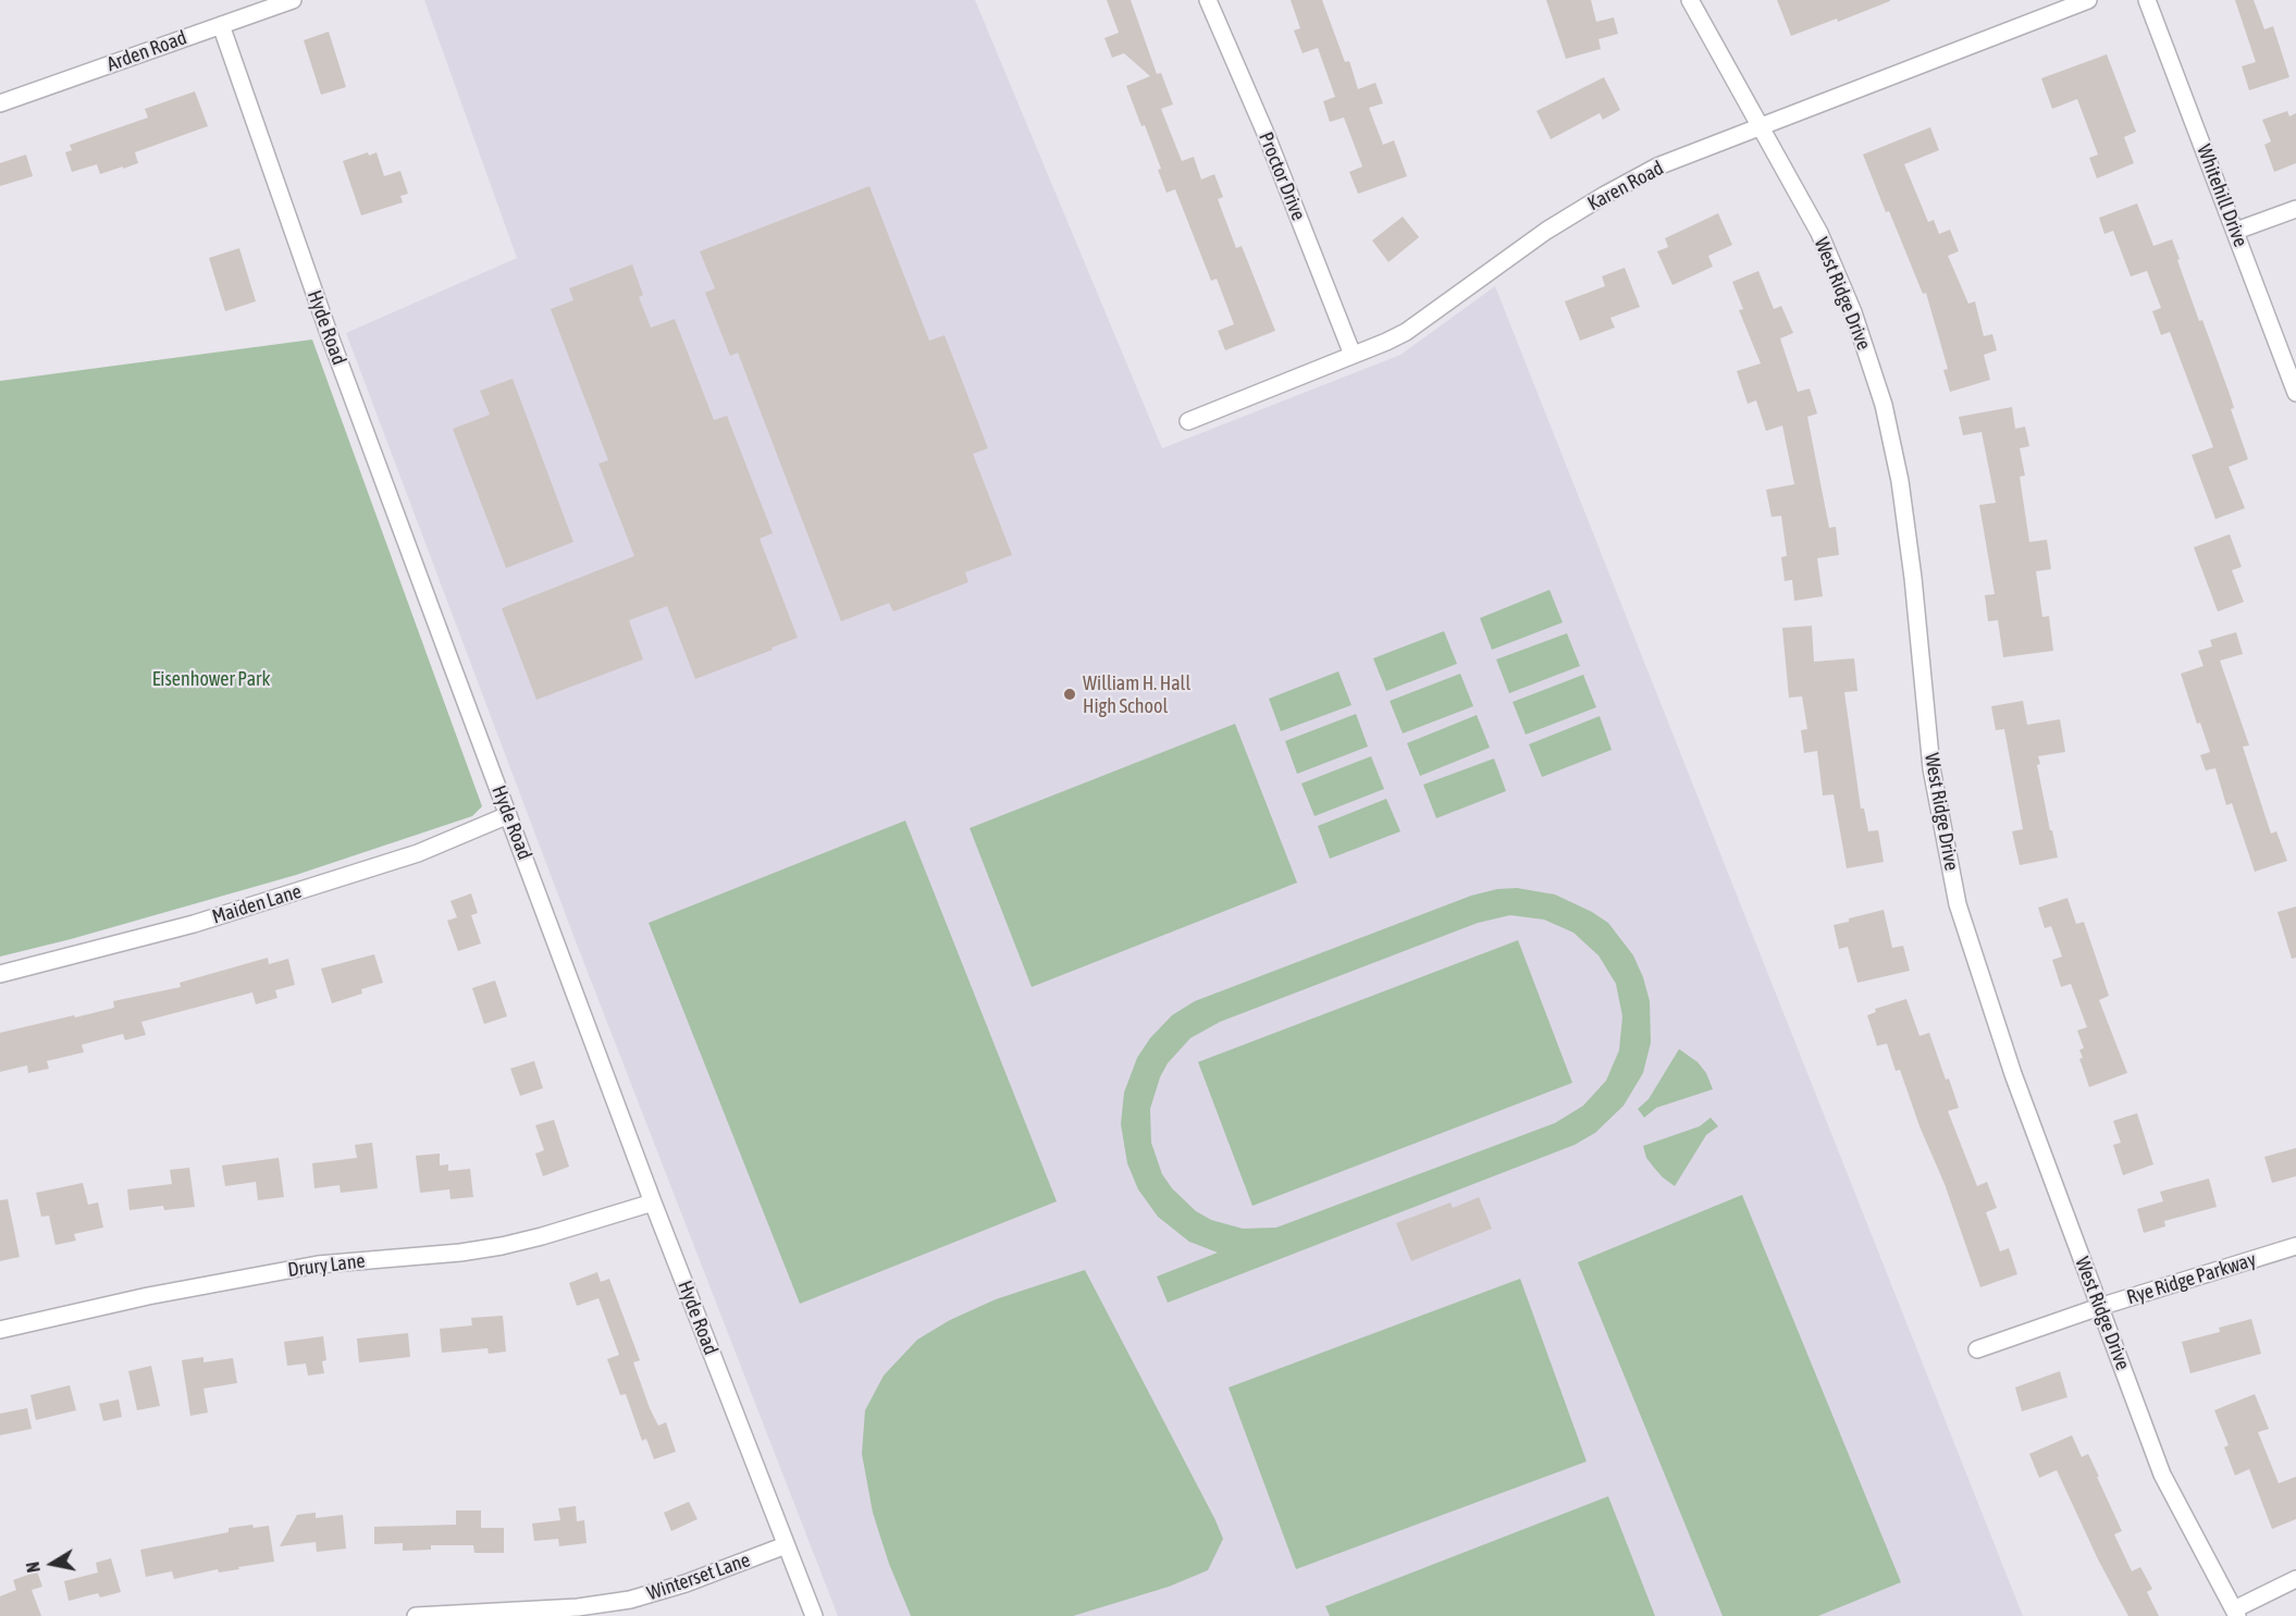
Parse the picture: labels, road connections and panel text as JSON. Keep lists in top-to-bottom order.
{
  "streets": {
    "street": [
      "Arden Road",
      "Proctor Drive",
      "Karen Road",
      "Whitehill Drive",
      "West Ridge Drive",
      "Hyde Road",
      "Maiden Lane",
      "Drury Lane",
      "Rye Ridge Parkway",
      "Winterset Lane"
    ]
  },
  "crossings": [
    ["Arden Road", "Hyde Road"],
    ["Proctor Drive", "Karen Road"],
    ["Karen Road", "West Ridge Drive"],
    ["West Ridge Drive", "Rye Ridge Parkway"],
    ["Hyde Road", "Maiden Lane"],
    ["Hyde Road", "Drury Lane"],
    ["Hyde Road", "Winterset Lane"]
  ],
  "parks": ["Eisenhower Park"],
  "places": ["William H. Hall High School"],
  "north": "left"
}
